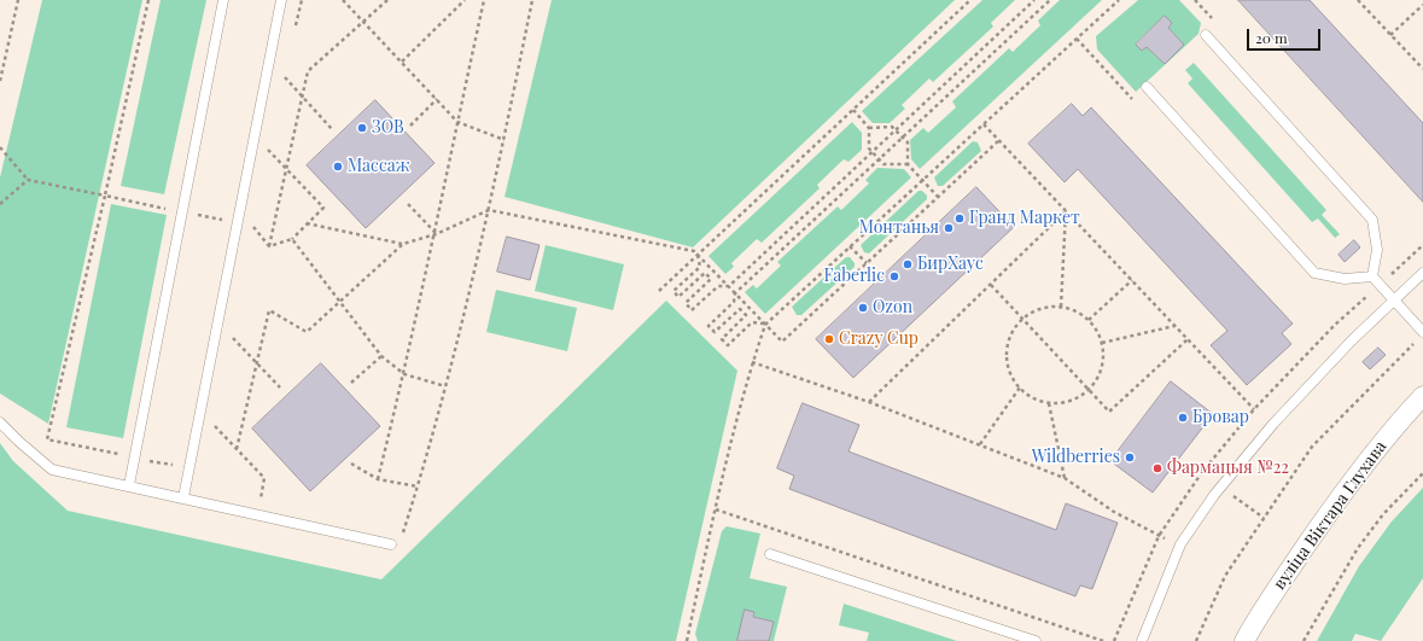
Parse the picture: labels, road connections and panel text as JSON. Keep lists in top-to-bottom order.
{
  "streets": {
    "street": ["вуліца Віктара Глухава"]
  },
  "places": [
    "ЗОВ",
    "Массаж",
    "Гранд Маркет",
    "Монтанья",
    "БирХаус",
    "Faberlic",
    "Ozon",
    "Crazy Cup",
    "Бровар",
    "Wildberries",
    "Фармацыя №22"
  ],
  "scale_bar": "20 m"
}
